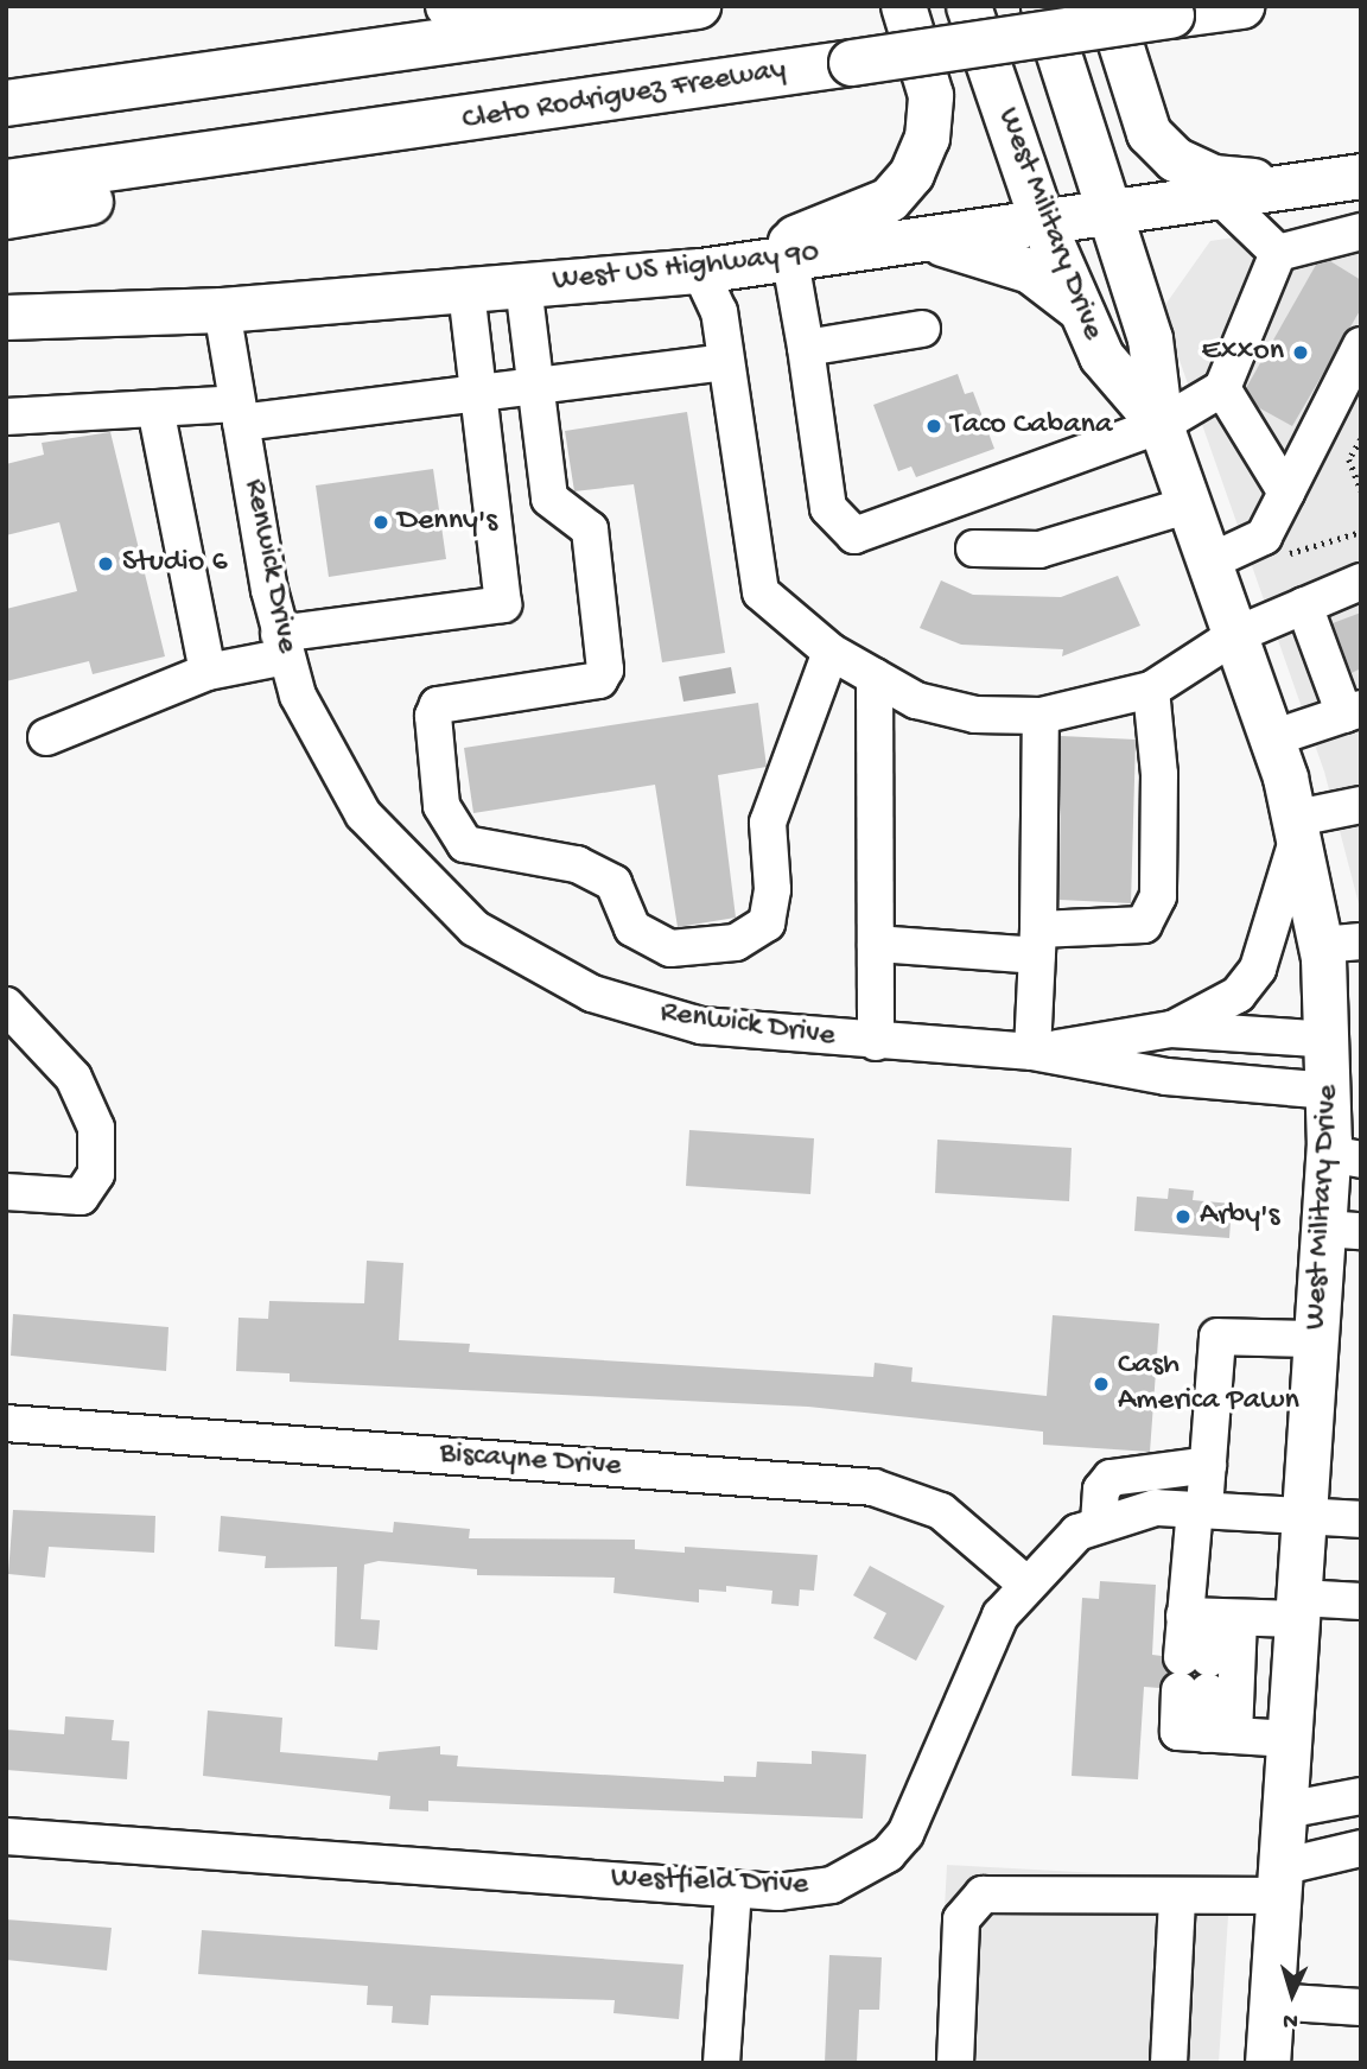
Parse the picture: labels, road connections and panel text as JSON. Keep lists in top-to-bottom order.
{
  "streets": {
    "highway": ["Cleto Rodriguez Freeway"],
    "main road": ["West Military Drive", "West US Highway 90"],
    "street": ["Renwick Drive", "Biscayne Drive", "Westfield Drive"]
  },
  "crossings": [
    ["West Military Drive", "West US Highway 90"],
    ["West Military Drive", "Renwick Drive"],
    ["West Military Drive", "Westfield Drive"],
    ["West US Highway 90", "Renwick Drive"],
    ["Biscayne Drive", "Westfield Drive"]
  ],
  "places": [
    "Exxon",
    "Taco Cabana",
    "Denny's",
    "Studio 6",
    "Arby's",
    "Cash America Pawn"
  ],
  "north": "bottom"
}
